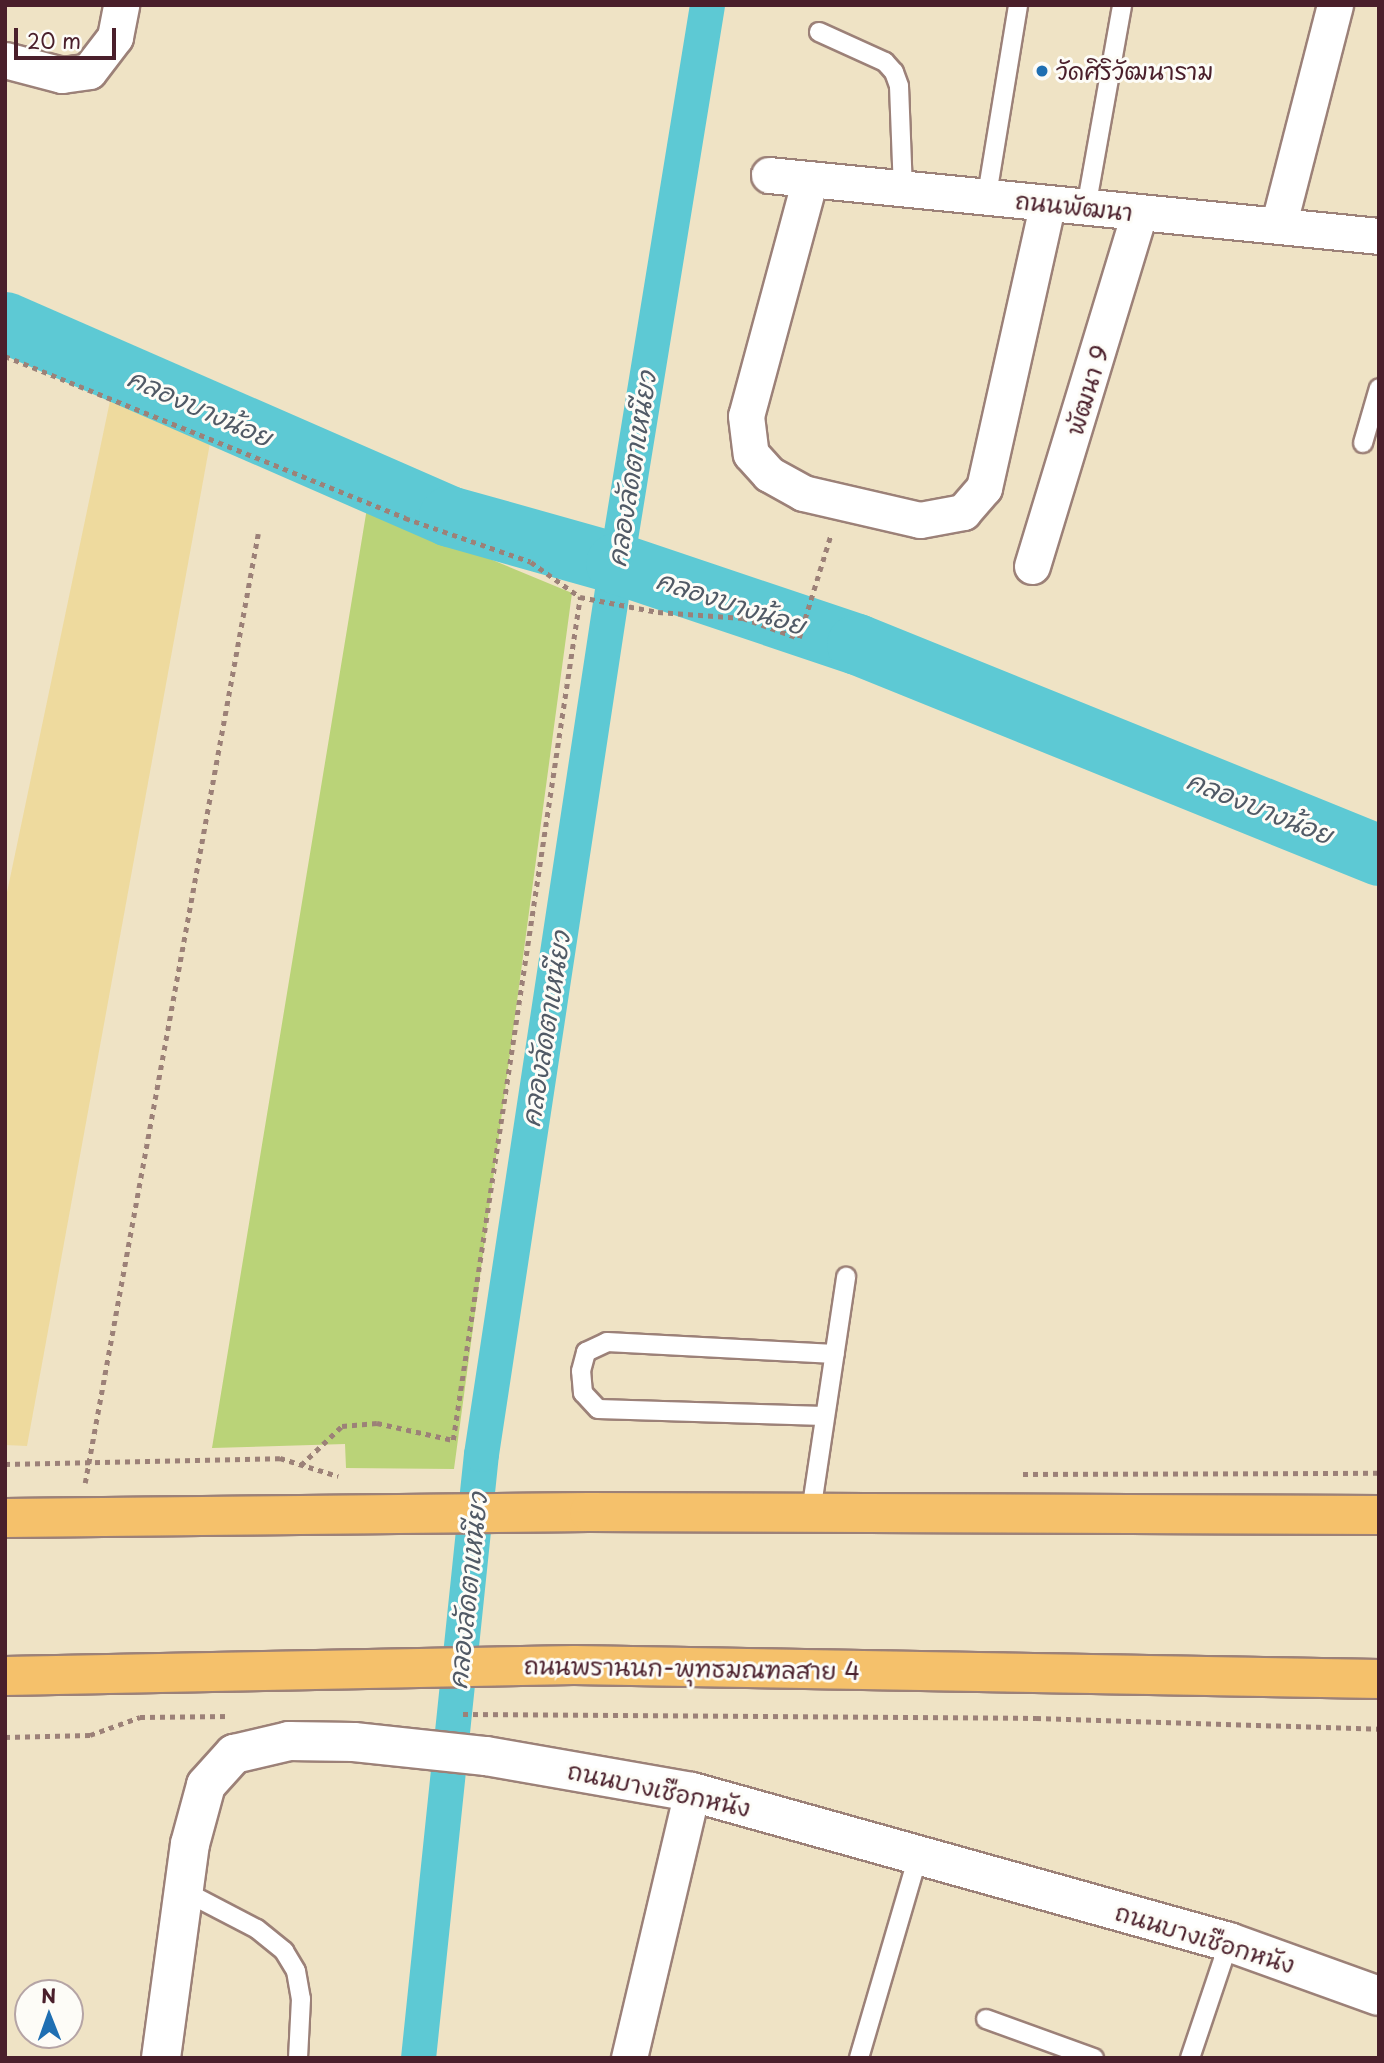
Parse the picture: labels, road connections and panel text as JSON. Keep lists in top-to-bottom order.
{
  "streets": {
    "main road": ["ถนนพรานนก-พุทธมณฑลสาย 4"],
    "street": ["ถนนพัฒนา", "พัฒนา 9", "ถนนบางเชือกหนัง"]
  },
  "crossings": [
    ["ถนนพัฒนา", "พัฒนา 9"]
  ],
  "water": ["คลองบางน้อย", "คลองลัดตาเหนียว"],
  "places": ["วัดศิริวัฒนาราม"],
  "scale_bar": "20 m",
  "north": "top"
}
